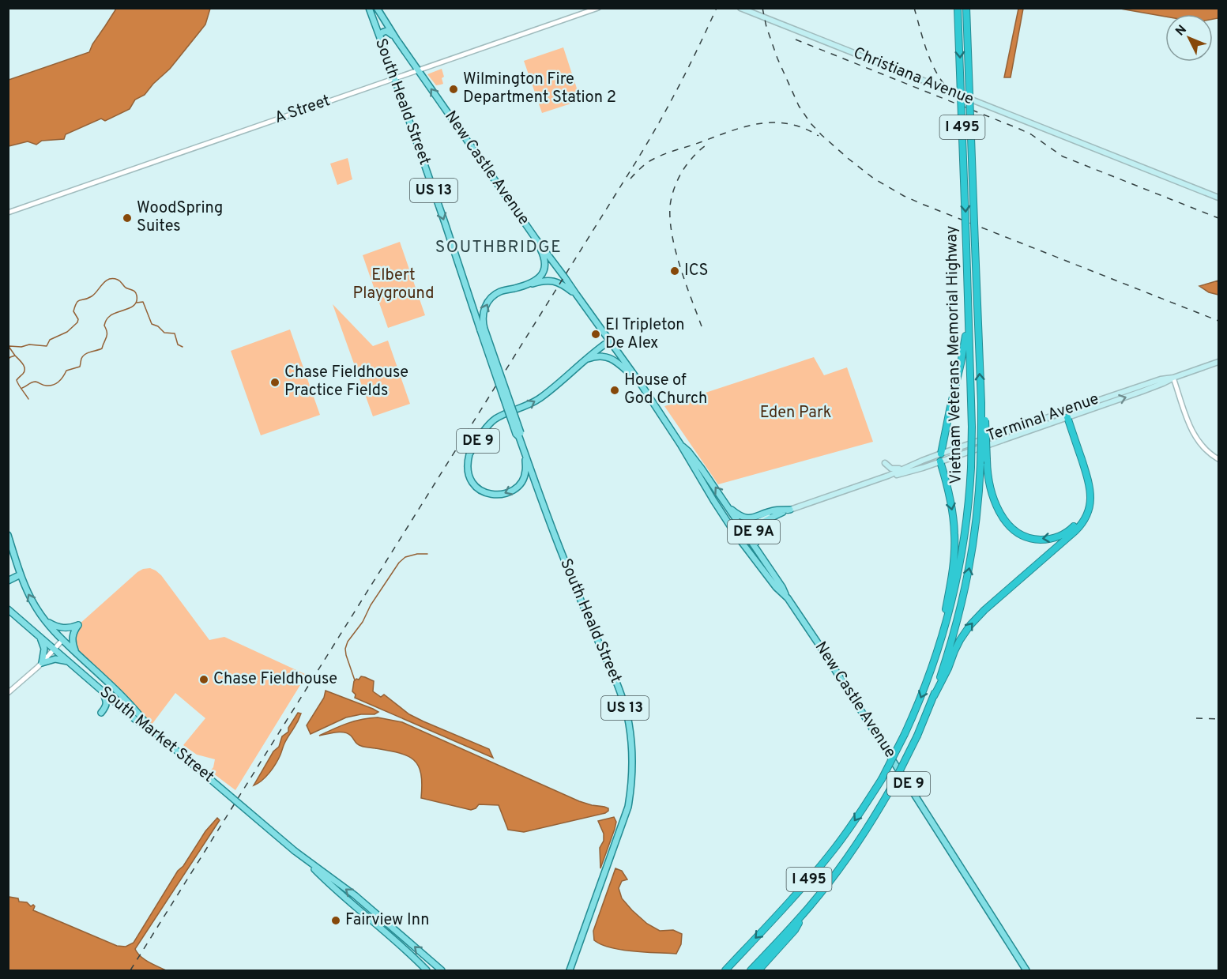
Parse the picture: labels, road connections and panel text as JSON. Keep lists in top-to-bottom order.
{
  "streets": {
    "highway": ["I 495", "Vietnam Veterans Memorial Highway"],
    "main road": [
      "Christiana Avenue",
      "South Heald Street",
      "New Castle Avenue",
      "US 13",
      "Terminal Avenue",
      "DE 9",
      "DE 9A",
      "South Market Street"
    ],
    "street": ["A Street"]
  },
  "crossings": [
    ["South Heald Street", "A Street"],
    ["South Heald Street", "US 13"],
    ["South Heald Street", "DE 9"],
    ["A Street", "New Castle Avenue"],
    ["New Castle Avenue", "US 13"],
    ["New Castle Avenue", "Terminal Avenue"],
    ["New Castle Avenue", "DE 9"],
    ["New Castle Avenue", "DE 9A"],
    ["Terminal Avenue", "DE 9A"]
  ],
  "districts": ["SOUTHBRIDGE"],
  "parks": ["Elbert Playground", "Eden Park"],
  "places": [
    "Wilmington Fire Department Station 2",
    "WoodSpring Suites",
    "ICS",
    "El Tripleton De Alex",
    "Chase Fieldhouse Practice Fields",
    "House of God Church",
    "Chase Fieldhouse",
    "Fairview Inn"
  ],
  "north": "top left"
}
